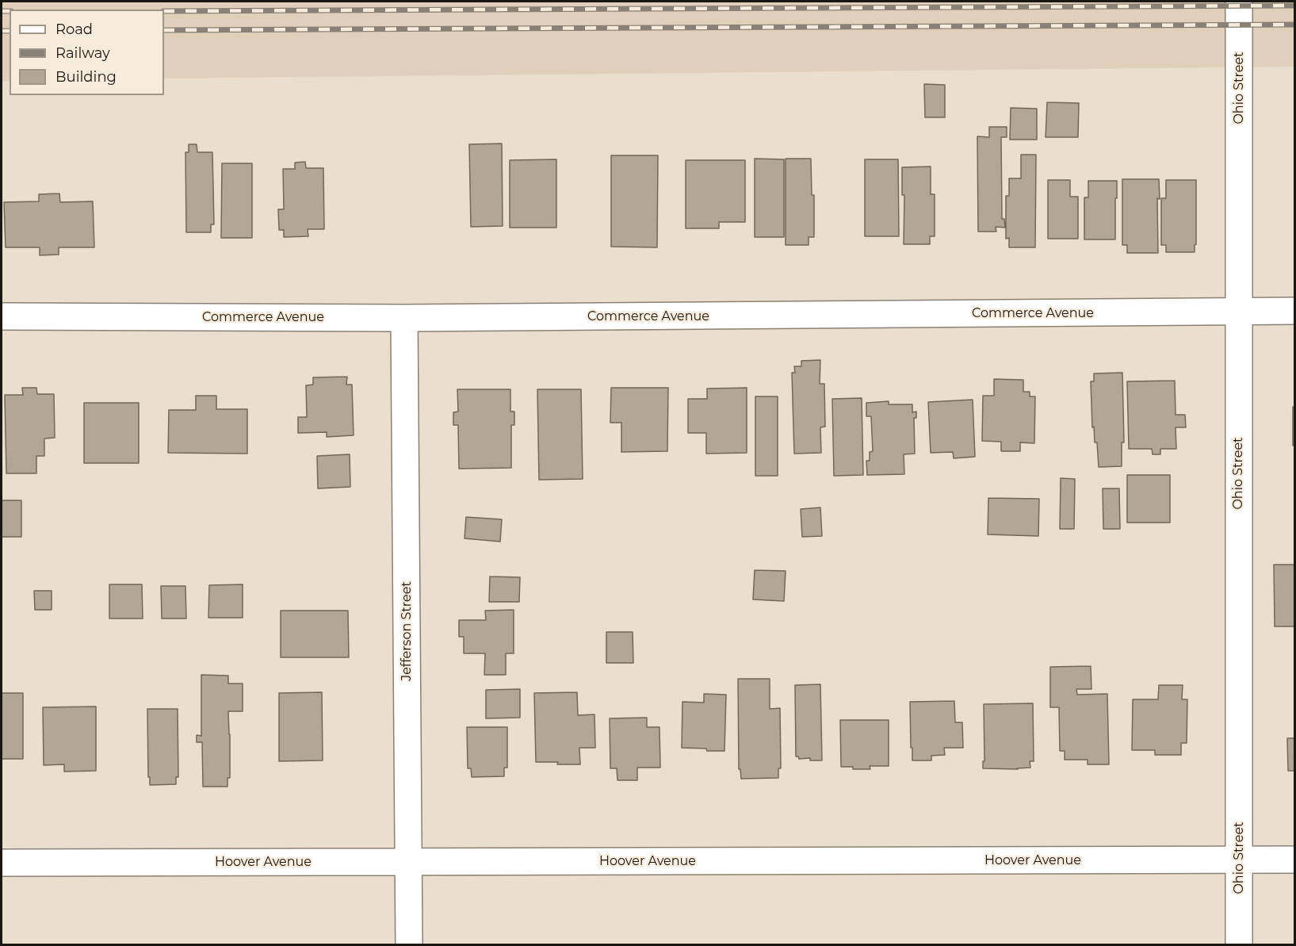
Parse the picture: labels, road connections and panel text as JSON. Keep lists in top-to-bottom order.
{
  "streets": {
    "street": [
      "Ohio Street",
      "Commerce Avenue",
      "Jefferson Street",
      "Hoover Avenue"
    ]
  },
  "crossings": [
    ["Ohio Street", "Commerce Avenue"],
    ["Ohio Street", "Hoover Avenue"],
    ["Commerce Avenue", "Jefferson Street"],
    ["Jefferson Street", "Hoover Avenue"]
  ],
  "legend": ["Road", "Railway", "Building"]
}
